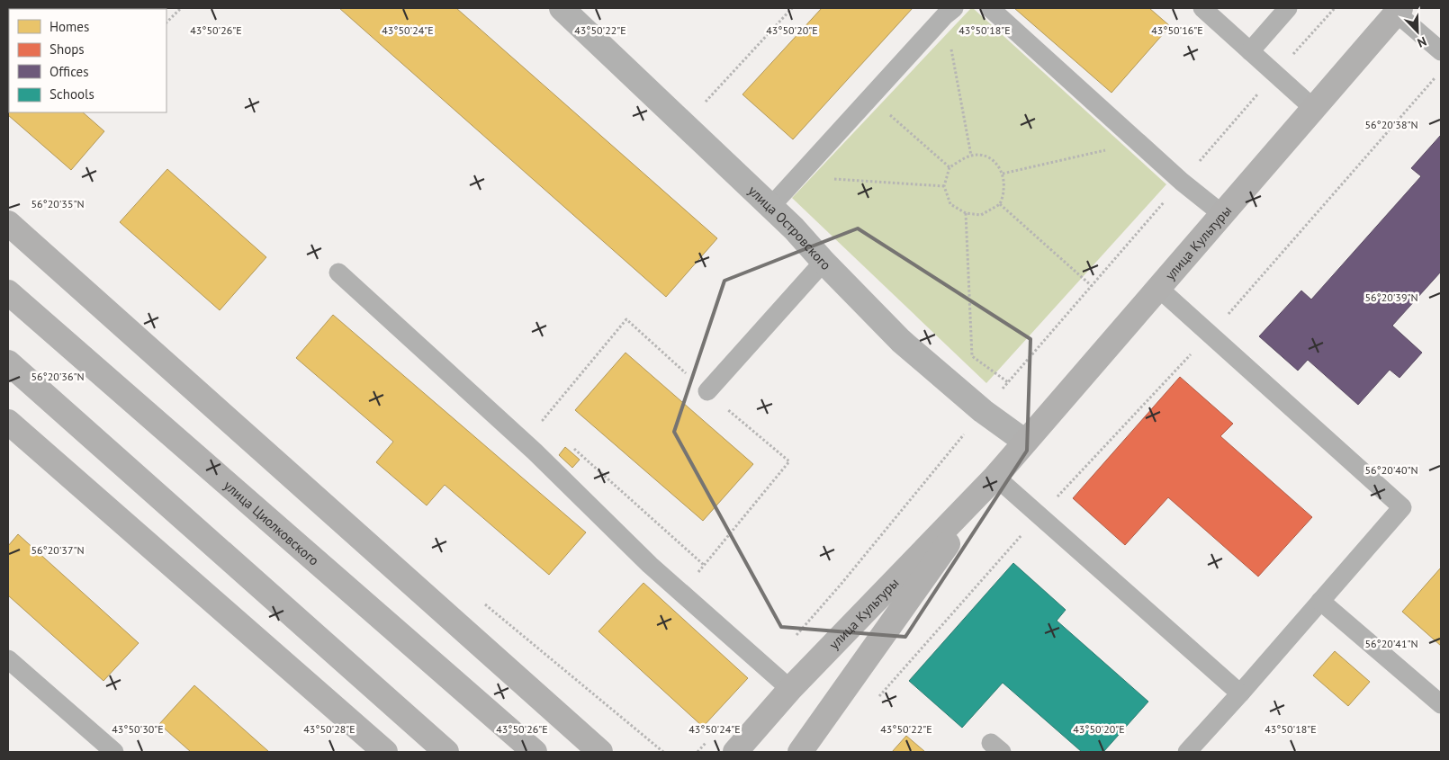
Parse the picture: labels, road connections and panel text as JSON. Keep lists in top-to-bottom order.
{
  "streets": {
    "main road": ["улица Культуры", "улица Циолковского"],
    "street": ["улица Островского"]
  },
  "crossings": [
    ["улица Островского", "улица Культуры"]
  ],
  "legend": [
    "Homes",
    "Shops",
    "Offices",
    "Schools"
  ],
  "north": "bottom right",
  "coordinates": [
    "43°50'26\"E",
    "43°50'24\"E",
    "43°50'22\"E",
    "43°50'20\"E",
    "43°50'18\"E",
    "43°50'16\"E",
    "56°20'38\"N",
    "56°20'35\"N",
    "56°20'39\"N",
    "56°20'36\"N",
    "56°20'40\"N",
    "56°20'37\"N",
    "56°20'41\"N",
    "43°50'30\"E",
    "43°50'28\"E"
  ]
}
